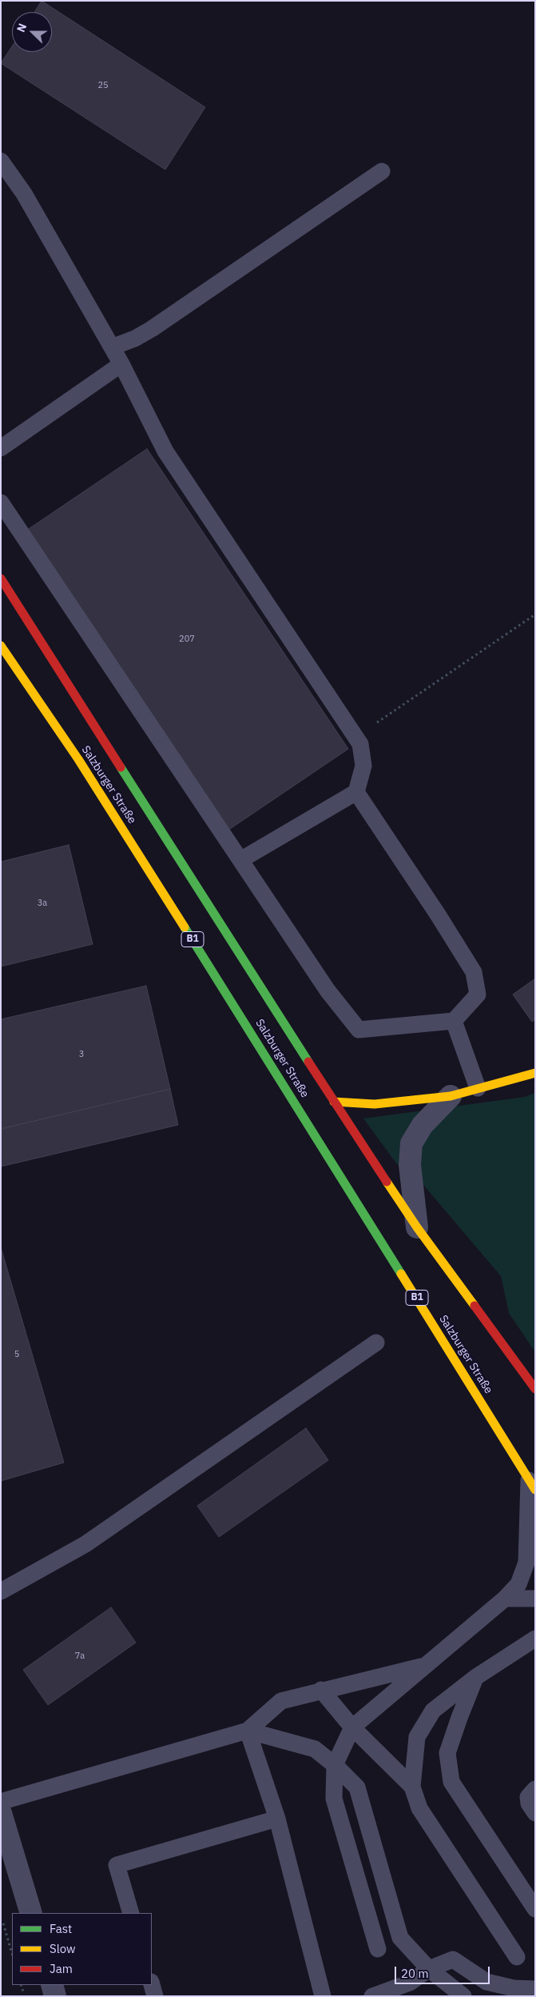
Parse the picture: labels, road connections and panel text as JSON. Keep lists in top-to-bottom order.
{
  "streets": {
    "main road": ["Salzburger Straße", "B1"]
  },
  "house_numbers": [
    "25",
    "207",
    "3a",
    "3",
    "5",
    "7a"
  ],
  "legend": ["Fast", "Slow", "Jam"],
  "scale_bar": "20 m",
  "north": "left"
}
